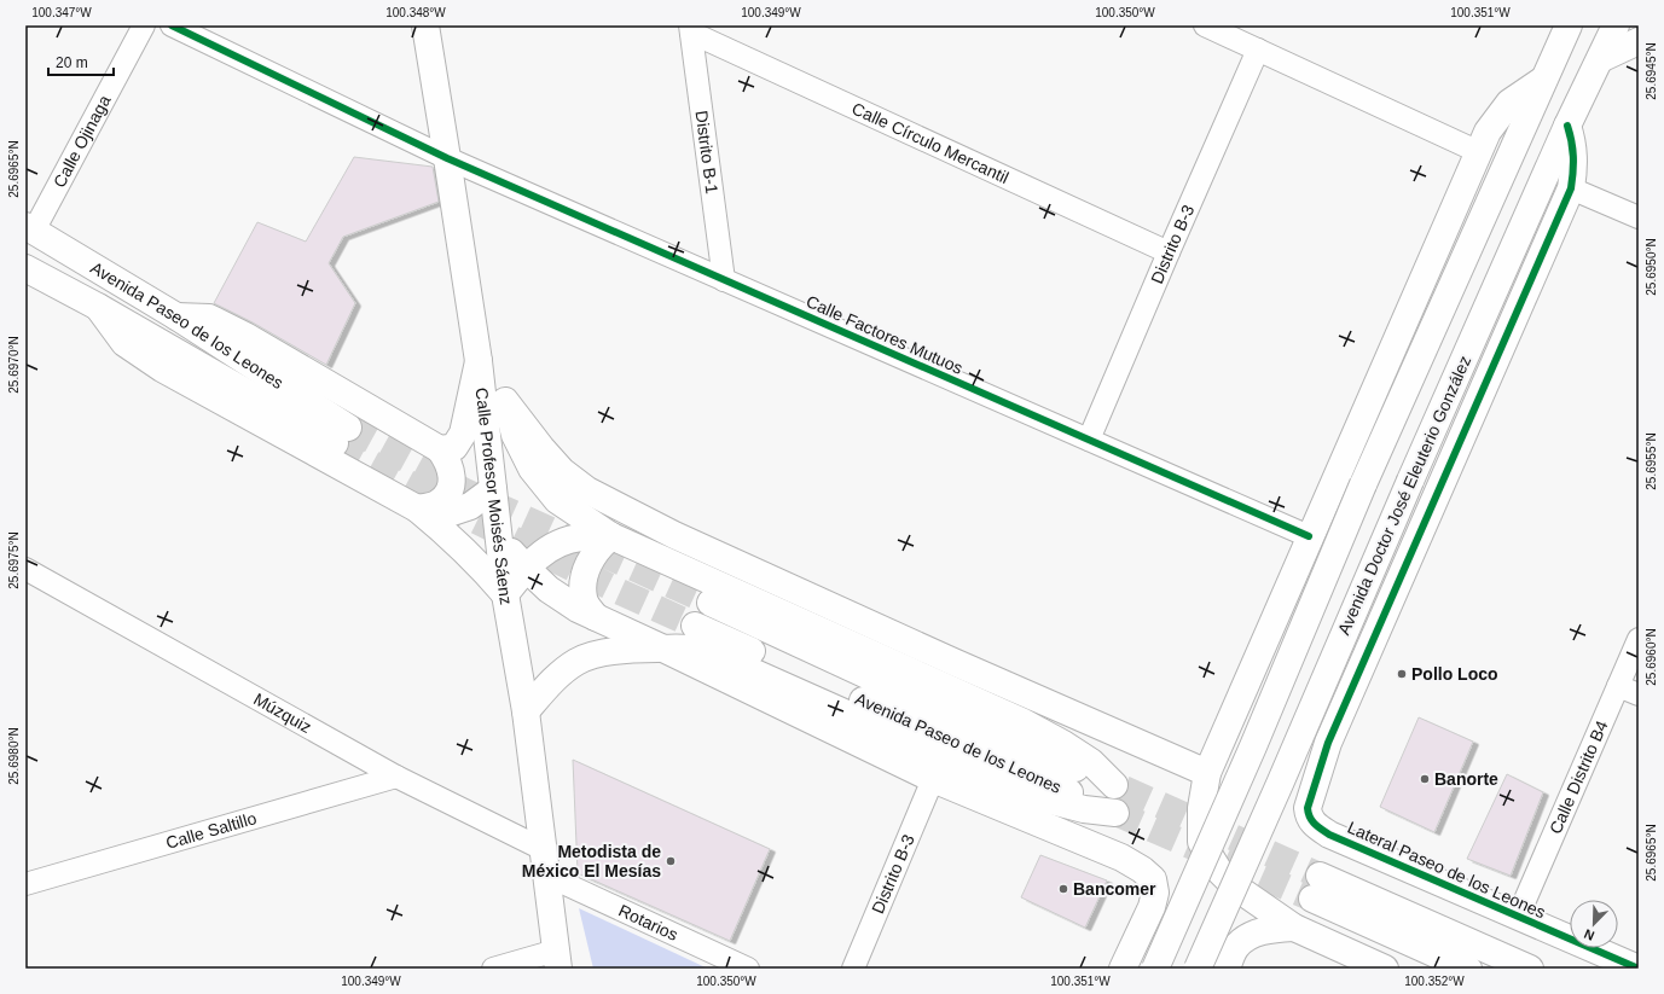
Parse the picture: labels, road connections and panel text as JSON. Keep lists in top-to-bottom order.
{
  "streets": {
    "main road": [
      "Avenida Paseo de los Leones",
      "Avenida Doctor José Eleuterio González",
      "Calle Profesor Moisés Sáenz",
      "Lateral Paseo de los Leones"
    ],
    "street": [
      "Calle Ojinaga",
      "Calle Círculo Mercantil",
      "Distrito B-1",
      "Distrito B-3",
      "Calle Factores Mutuos",
      "Múzquiz",
      "Calle Distrito B4",
      "Calle Saltillo",
      "Rotarios"
    ]
  },
  "crossings": [
    ["Calle Ojinaga", "Avenida Paseo de los Leones"],
    ["Calle Círculo Mercantil", "Distrito B-1"],
    ["Calle Círculo Mercantil", "Distrito B-3"],
    ["Distrito B-1", "Calle Factores Mutuos"],
    ["Distrito B-3", "Calle Factores Mutuos"],
    ["Calle Factores Mutuos", "Calle Profesor Moisés Sáenz"],
    ["Calle Profesor Moisés Sáenz", "Múzquiz"],
    ["Calle Profesor Moisés Sáenz", "Rotarios"],
    ["Múzquiz", "Calle Saltillo"],
    ["Calle Distrito B4", "Lateral Paseo de los Leones"]
  ],
  "places": [
    "Pollo Loco",
    "Banorte",
    "Metodista de México El Mesías",
    "Bancomer"
  ],
  "scale_bar": "20 m",
  "north": "bottom left",
  "coordinates": [
    "100.347°W",
    "100.348°W",
    "100.349°W",
    "100.350°W",
    "100.351°W",
    "25.6945°N",
    "25.6965°N",
    "25.6950°N",
    "25.6970°N",
    "25.6955°N",
    "25.6975°N",
    "25.6960°N",
    "25.6980°N",
    "100.352°W"
  ]
}
